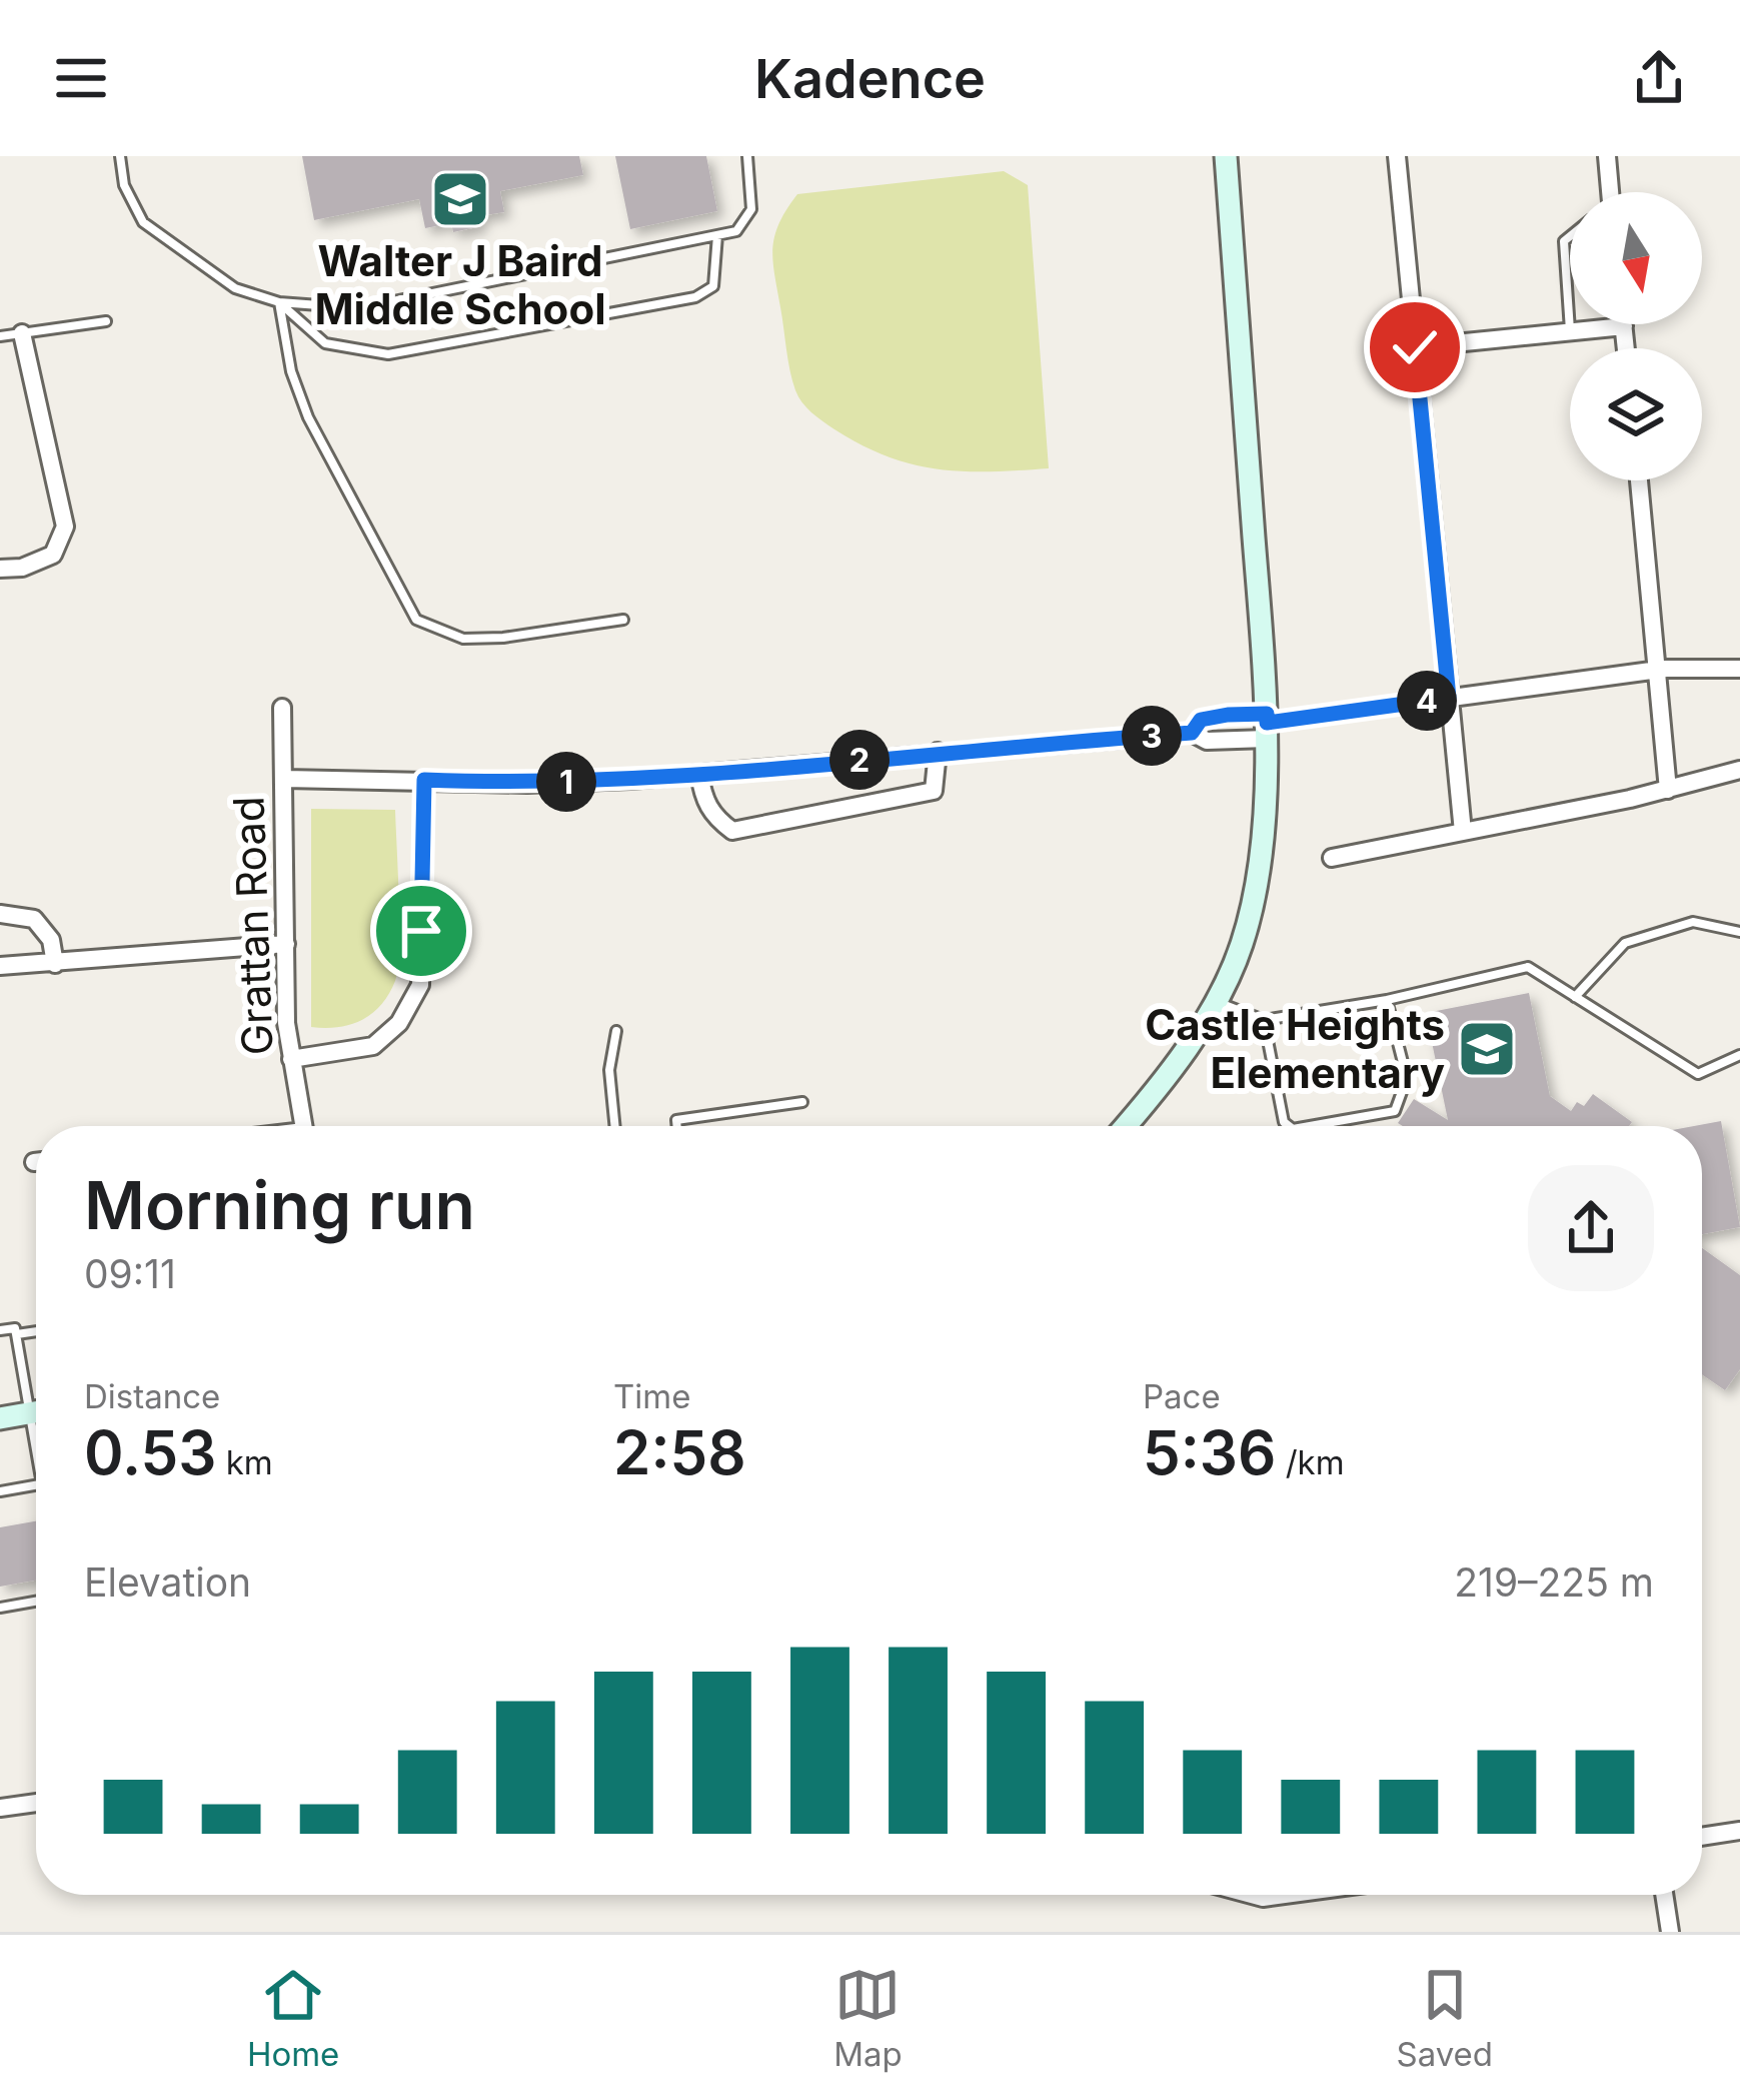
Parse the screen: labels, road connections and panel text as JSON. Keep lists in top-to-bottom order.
{
  "streets": {
    "street": ["Grattan Road"]
  },
  "places": {
    "school or university": ["Walter J Baird Middle School", "Castle Heights Elementary"]
  },
  "north": "bottom",
  "page": {
    "header": "Kadence",
    "pins": [
      "4",
      "3",
      "2",
      "1"
    ],
    "heading": ["Morning run", "09:11"],
    "stats": [
      ["Distance", "0.53 km"],
      ["Time", "2:58"],
      ["Pace", "5:36 /km"]
    ],
    "chart": ["Elevation", "219–225 m"],
    "tabs": ["Home", "Map", "Saved"]
  }
}
